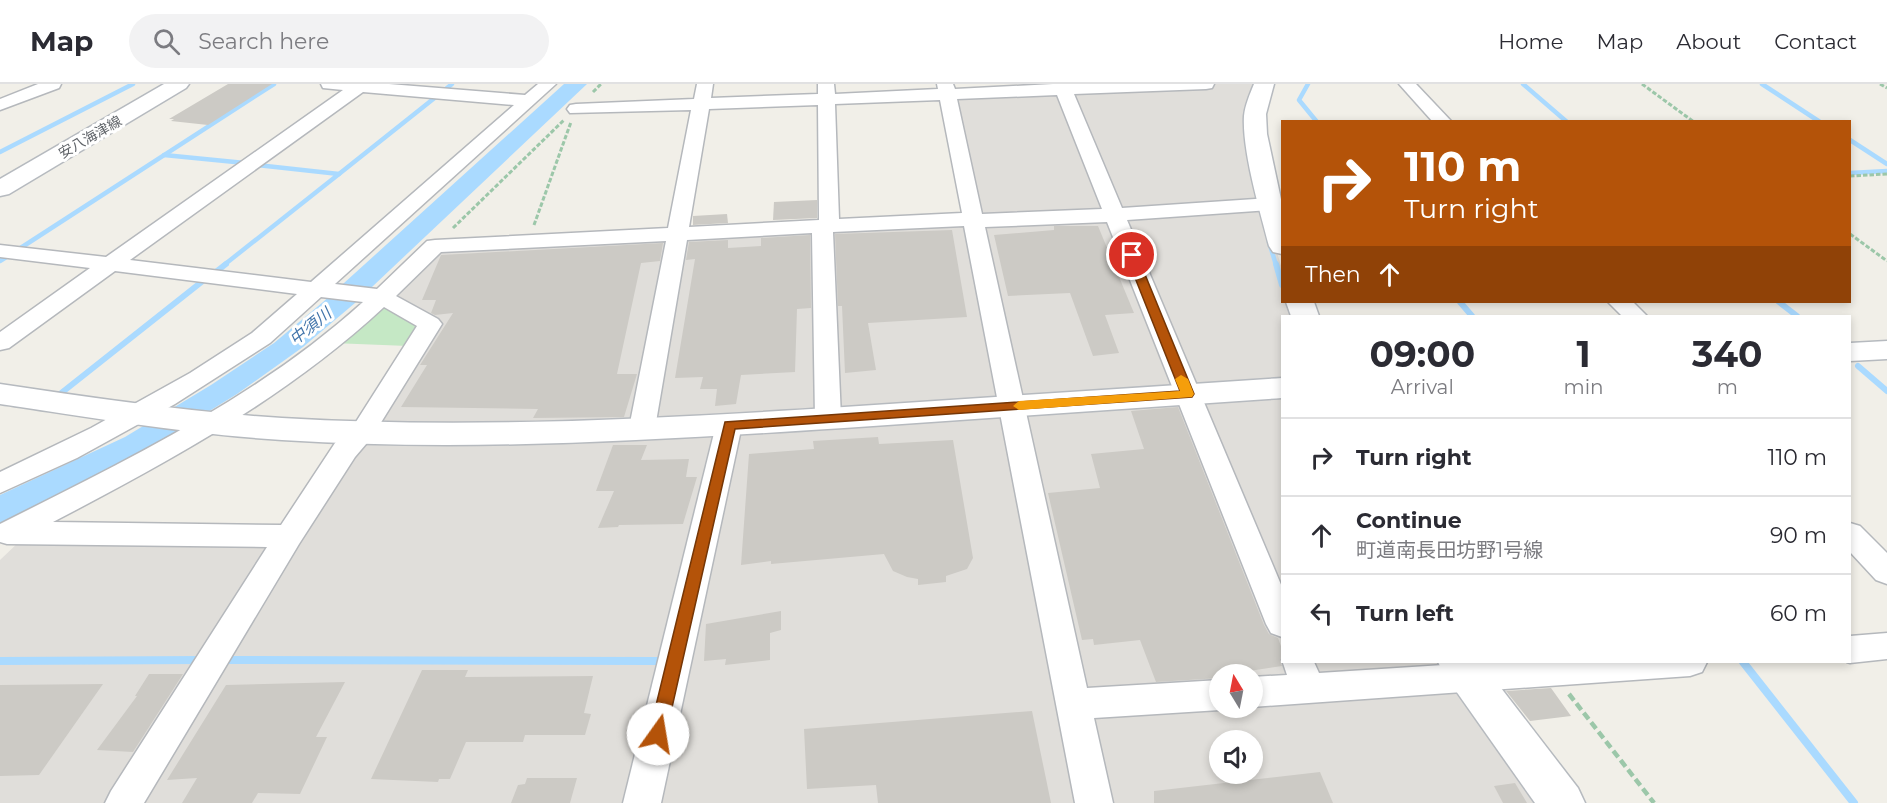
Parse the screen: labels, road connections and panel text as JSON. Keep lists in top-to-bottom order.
{
  "streets": {
    "street": ["安八海津線"]
  },
  "water": ["中須川"],
  "north": "top",
  "page": {
    "header": "Map",
    "search": "Search here",
    "nav": [
      "Home",
      "Map",
      "About",
      "Contact"
    ],
    "turn": ["110 m", "Turn right"],
    "then": "Then",
    "eta": [
      "09:00",
      "Arrival",
      "1",
      "min",
      "340",
      "m"
    ],
    "list": [
      {
        "name": "Turn right",
        "value": "110 m"
      },
      {
        "name": "Continue",
        "note": "町道南長田坊野1号線",
        "value": "90 m"
      },
      {
        "name": "Turn left",
        "value": "60 m"
      }
    ]
  }
}
